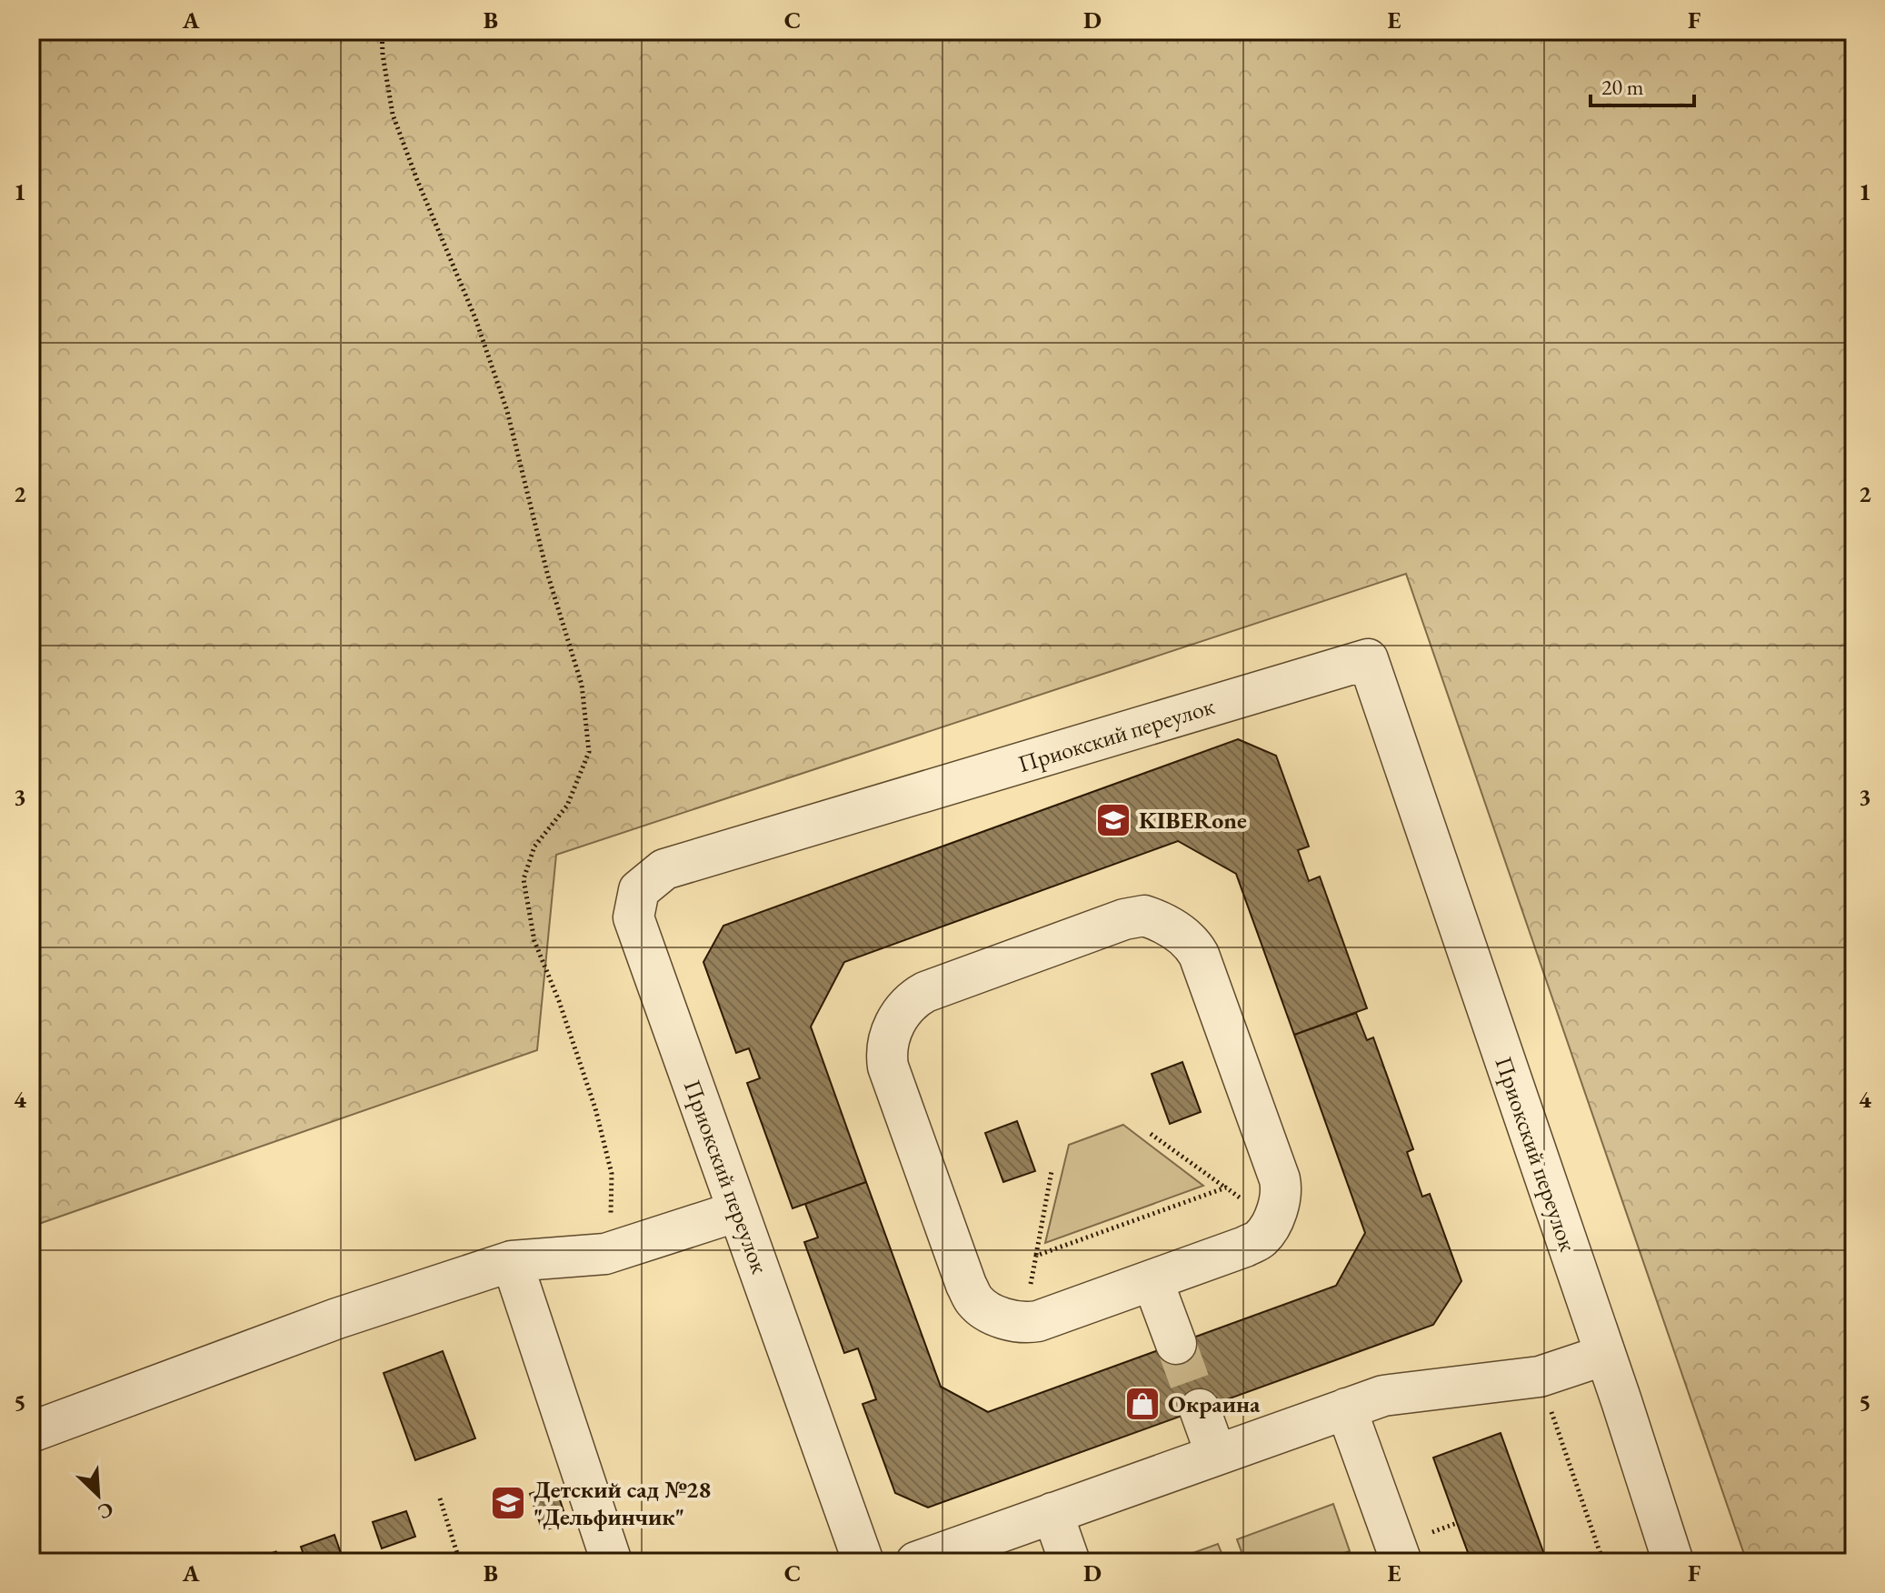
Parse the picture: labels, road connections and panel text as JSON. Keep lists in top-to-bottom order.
{
  "streets": {
    "street": ["Приокский переулок"]
  },
  "places": {
    "school or university": ["KIBERone", "Детский сад №28 \"Дельфинчик\""],
    "shop": ["Окраина"]
  },
  "scale_bar": "20 m",
  "north": "bottom right",
  "grid": {
    "columns": [
      "A",
      "B",
      "C",
      "D",
      "E",
      "F"
    ],
    "rows": [
      "1",
      "2",
      "3",
      "4",
      "5"
    ]
  }
}
